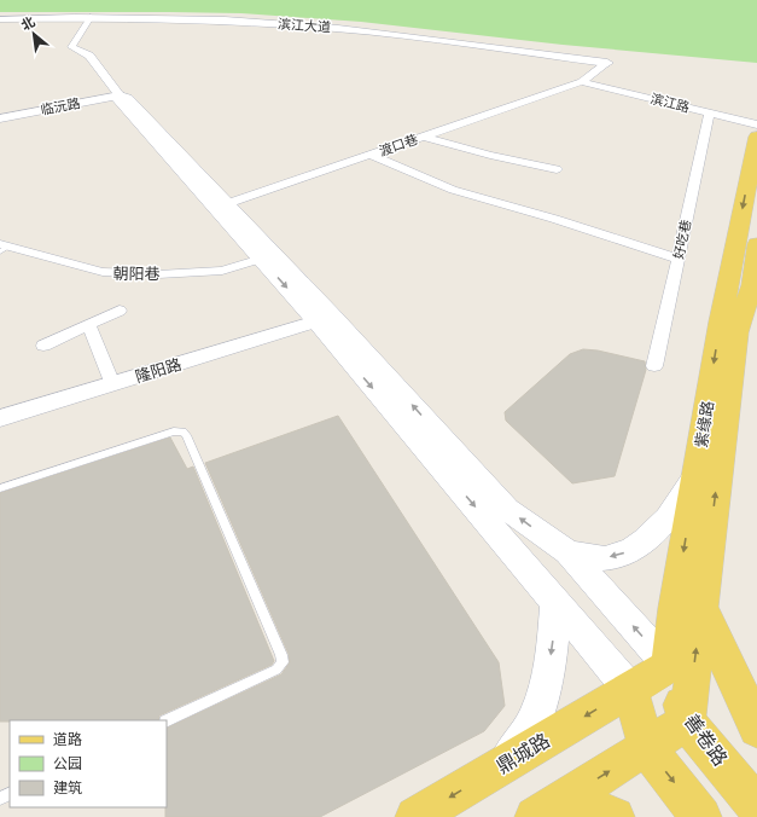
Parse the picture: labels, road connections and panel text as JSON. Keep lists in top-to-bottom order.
{
  "streets": {
    "main road": ["紫缘路", "善卷路", "鼎城路"],
    "street": [
      "滨江大道",
      "滨江路",
      "临沅路",
      "渡口巷",
      "好吃巷",
      "朝阳巷",
      "隆阳路"
    ]
  },
  "crossings": [
    ["滨江大道", "渡口巷"],
    ["滨江路", "渡口巷"],
    ["滨江路", "好吃巷"],
    ["紫缘路", "善卷路"]
  ],
  "legend": ["道路", "公园", "建筑"],
  "north": "top left"
}
